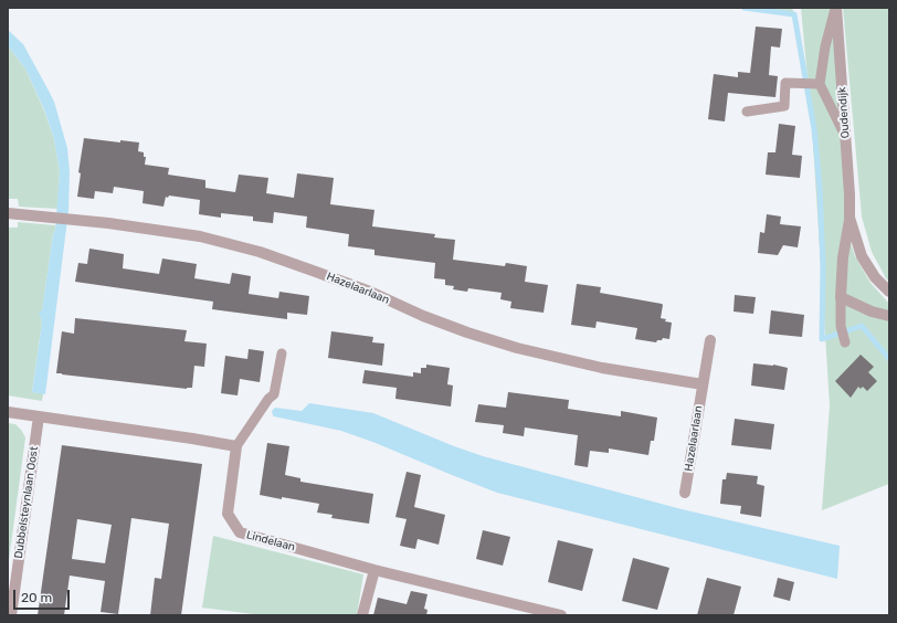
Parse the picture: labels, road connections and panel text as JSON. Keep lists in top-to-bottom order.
{
  "streets": {
    "street": [
      "Oudendijk",
      "Hazelaarlaan",
      "Dubbelsteynlaan Oost",
      "Lindelaan"
    ]
  },
  "scale_bar": "20 m"
}
